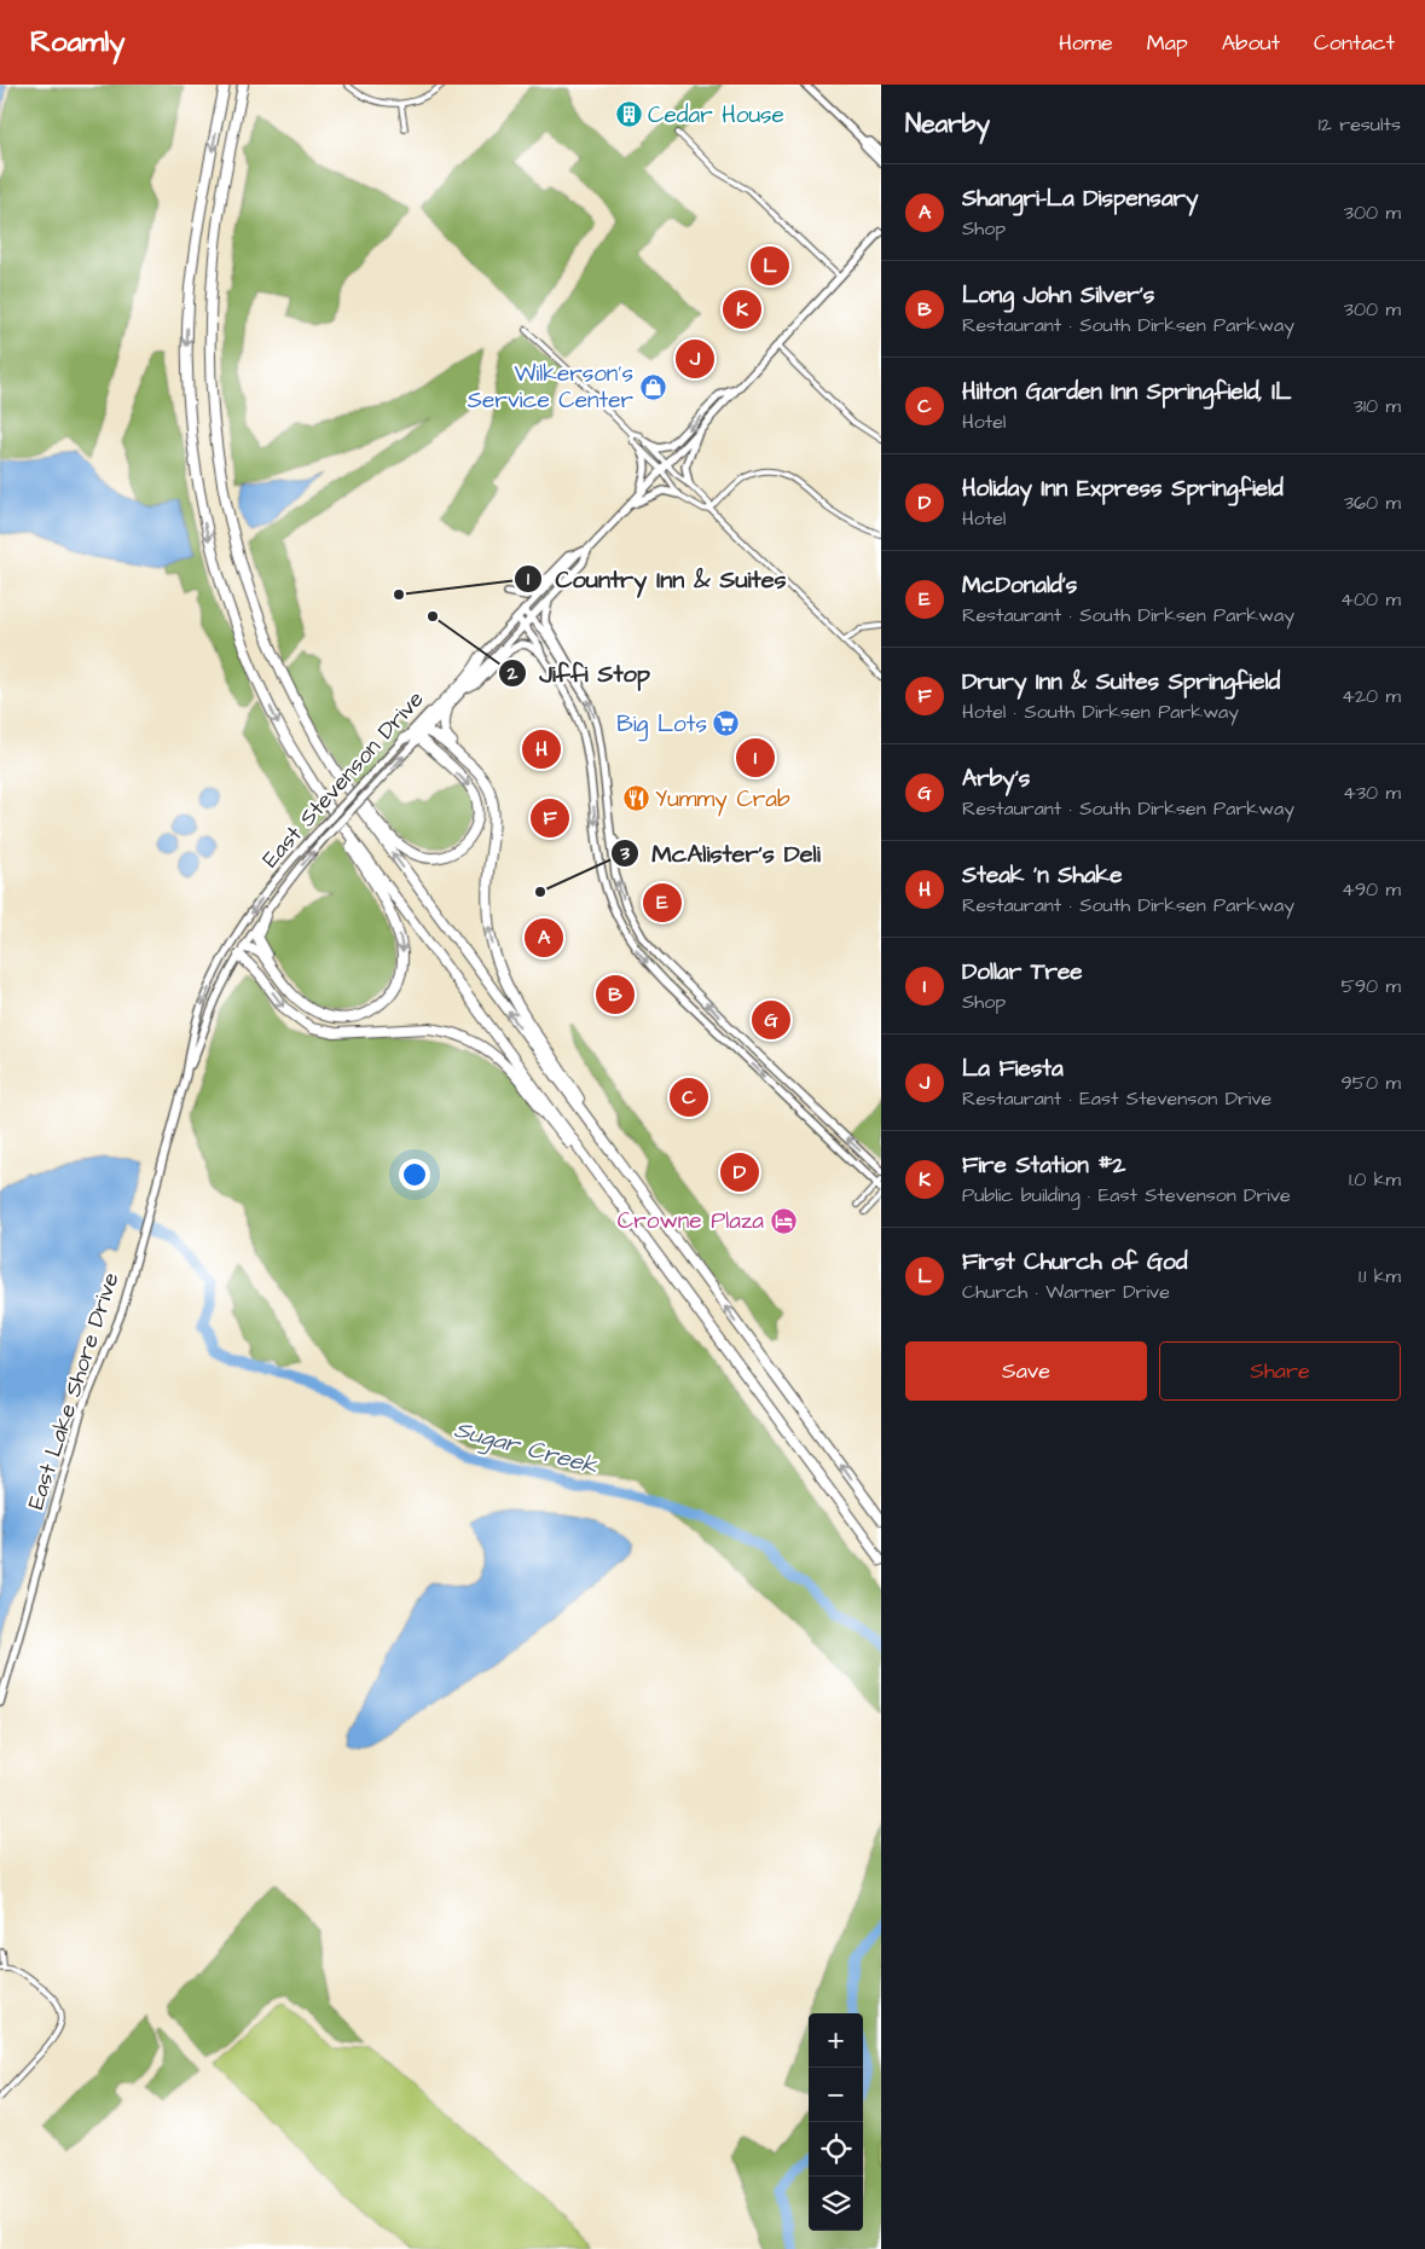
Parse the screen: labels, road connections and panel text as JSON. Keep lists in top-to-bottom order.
{
  "streets": {
    "main road": ["East Stevenson Drive", "East Lake Shore Drive"]
  },
  "crossings": [
    ["East Stevenson Drive", "East Lake Shore Drive"]
  ],
  "water": ["Sugar Creek"],
  "places": {
    "building": ["Cedar House"],
    "shop": ["Wilkerson's Service Center"],
    "other": ["Country Inn & Suites", "Jiffi Stop", "McAlister's Deli"],
    "supermarket": ["Big Lots"],
    "restaurant": ["Yummy Crab"],
    "hotel": ["Crowne Plaza"]
  },
  "page": {
    "header": "Roamly",
    "nav": [
      "Home",
      "Map",
      "About",
      "Contact"
    ],
    "heading": ["Nearby", "12 results"],
    "list": [
      {
        "mark": "A",
        "name": "Shangri-La Dispensary",
        "note": "Shop",
        "value": "300 m"
      },
      {
        "mark": "B",
        "name": "Long John Silver's",
        "note": "Restaurant · South Dirksen Parkway",
        "value": "300 m"
      },
      {
        "mark": "C",
        "name": "Hilton Garden Inn Springfield, IL",
        "note": "Hotel",
        "value": "310 m"
      },
      {
        "mark": "D",
        "name": "Holiday Inn Express Springfield",
        "note": "Hotel",
        "value": "360 m"
      },
      {
        "mark": "E",
        "name": "McDonald's",
        "note": "Restaurant · South Dirksen Parkway",
        "value": "400 m"
      },
      {
        "mark": "F",
        "name": "Drury Inn & Suites Springfield",
        "note": "Hotel · South Dirksen Parkway",
        "value": "420 m"
      },
      {
        "mark": "G",
        "name": "Arby's",
        "note": "Restaurant · South Dirksen Parkway",
        "value": "430 m"
      },
      {
        "mark": "H",
        "name": "Steak 'n Shake",
        "note": "Restaurant · South Dirksen Parkway",
        "value": "490 m"
      },
      {
        "mark": "I",
        "name": "Dollar Tree",
        "note": "Shop",
        "value": "590 m"
      },
      {
        "mark": "J",
        "name": "La Fiesta",
        "note": "Restaurant · East Stevenson Drive",
        "value": "950 m"
      },
      {
        "mark": "K",
        "name": "Fire Station #2",
        "note": "Public building · East Stevenson Drive",
        "value": "1.0 km"
      },
      {
        "mark": "L",
        "name": "First Church of God",
        "note": "Church · Warner Drive",
        "value": "1.1 km"
      }
    ],
    "pins": [
      "L",
      "K",
      "J",
      "H",
      "I",
      "F",
      "E",
      "A",
      "B",
      "G",
      "C",
      "D"
    ],
    "buttons": ["Save", "Share"],
    "map_buttons": ["+", "−"]
  }
}
